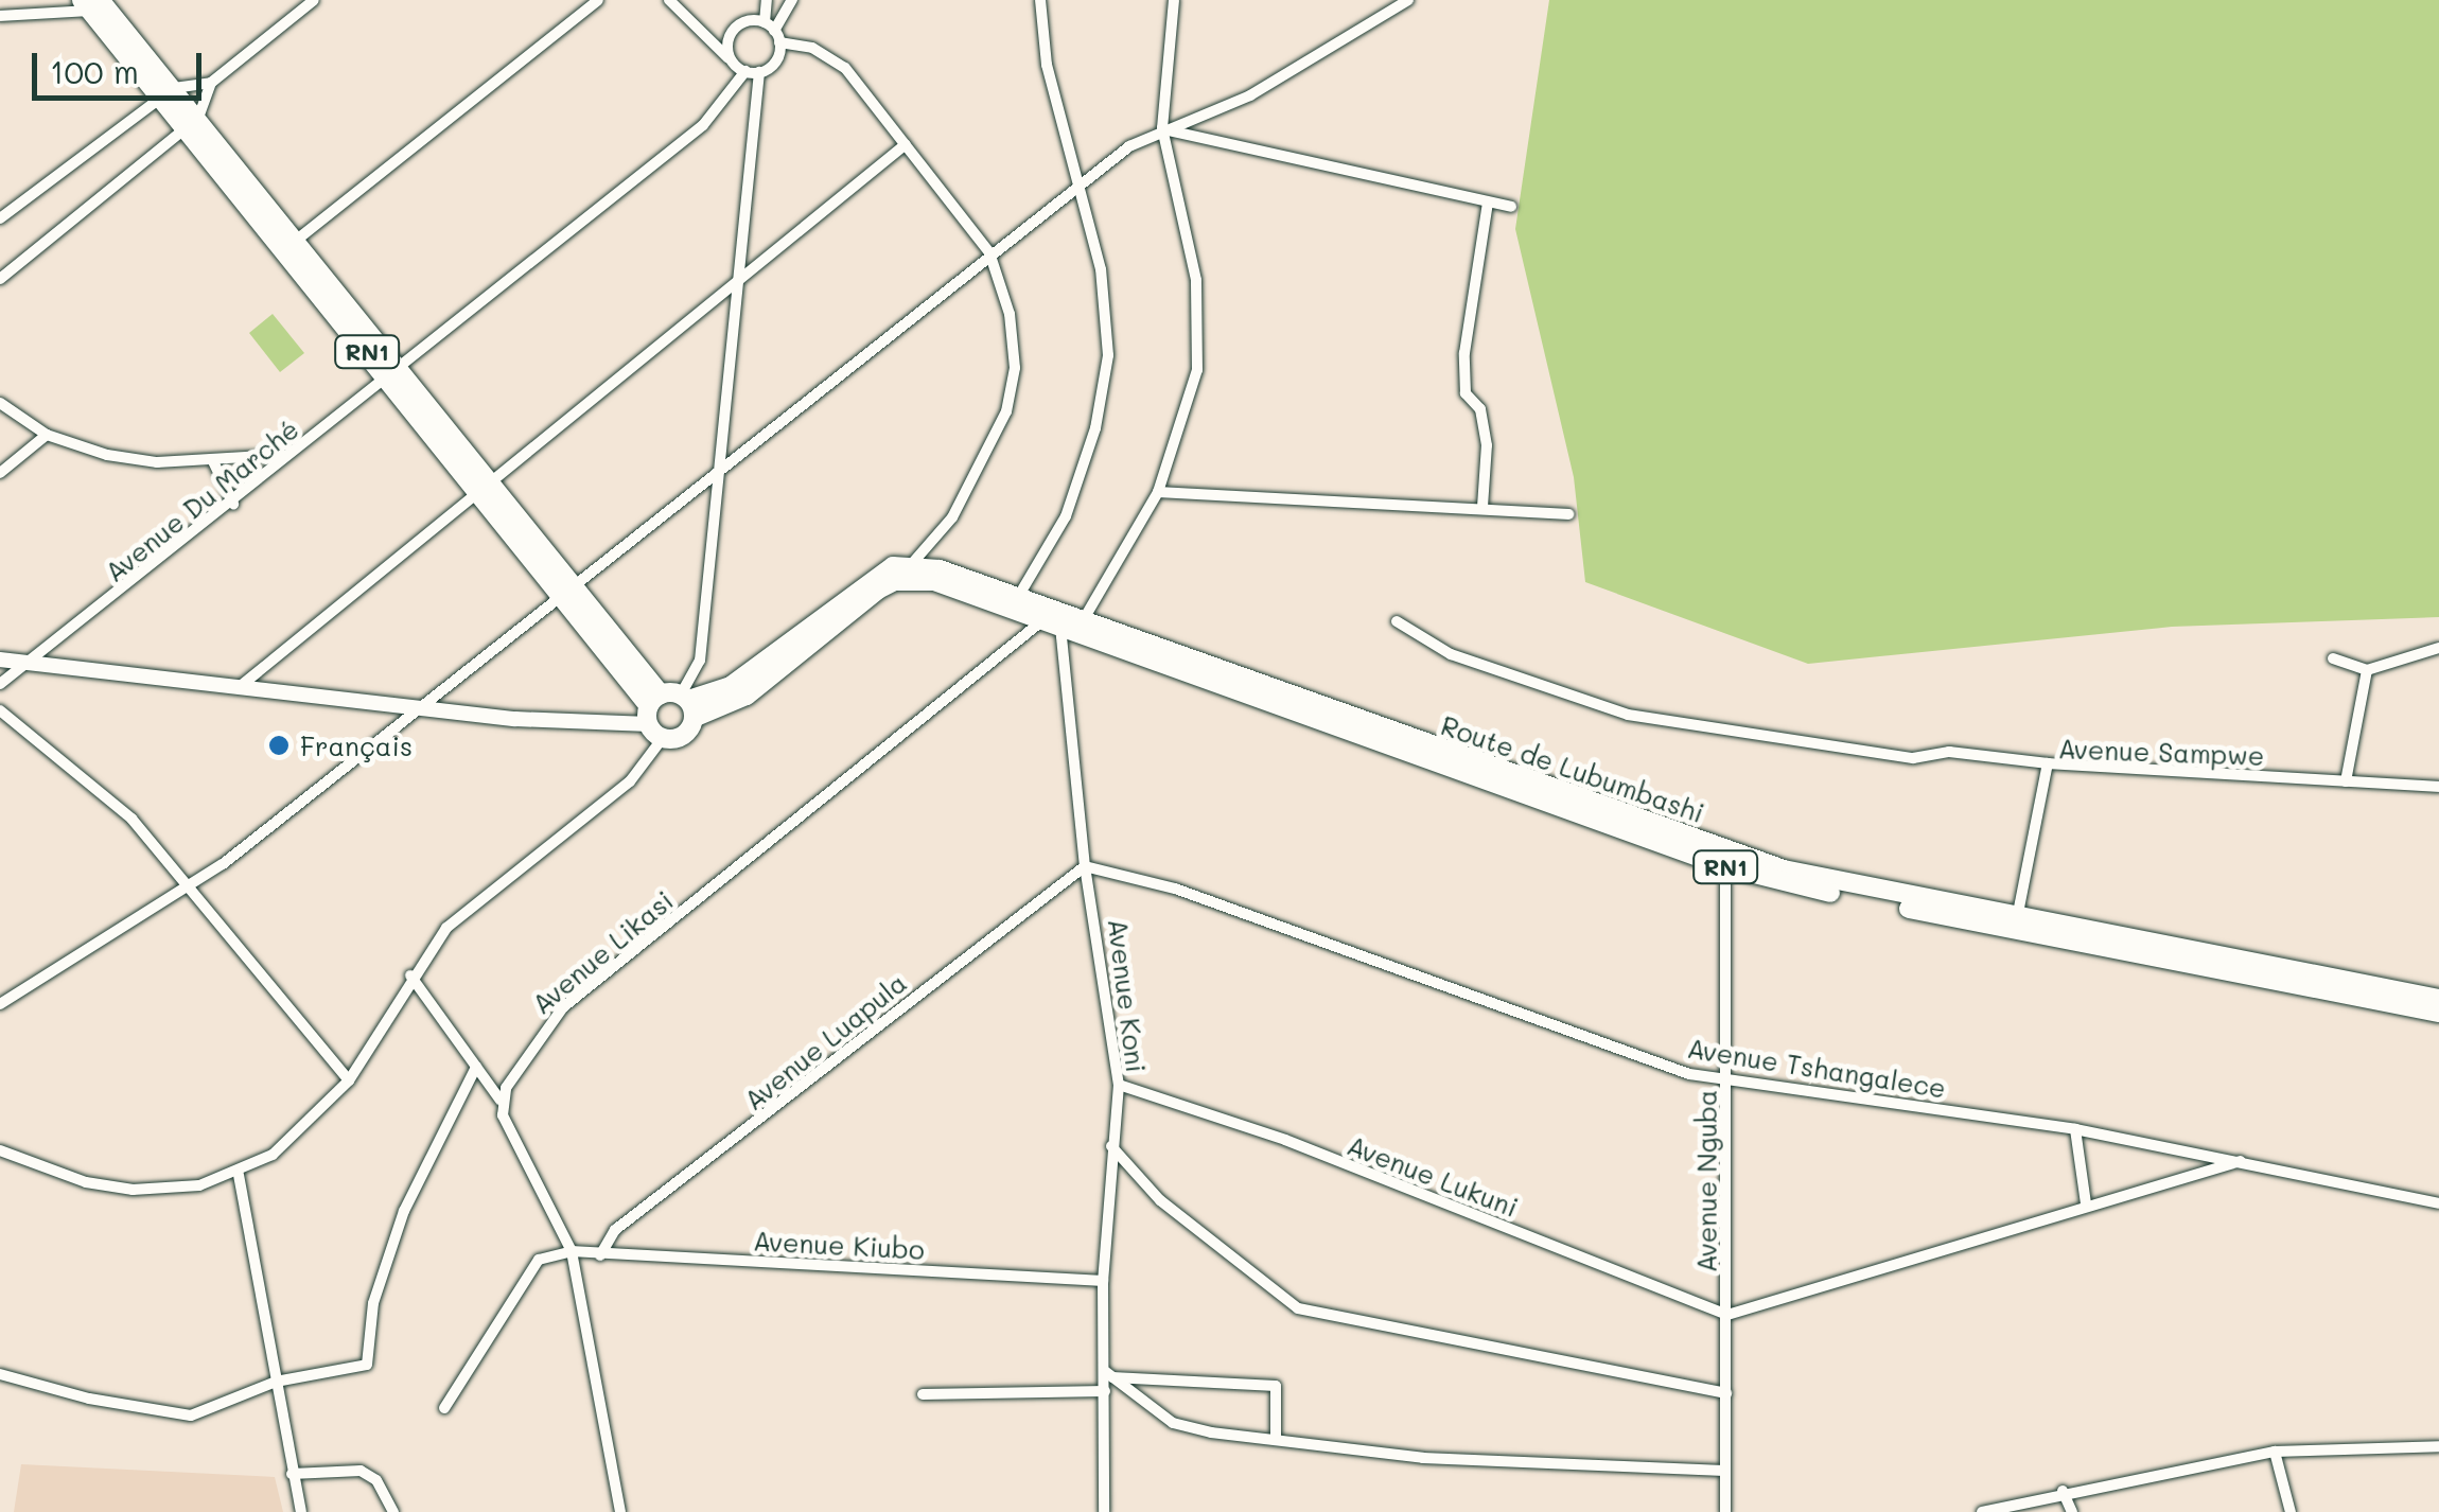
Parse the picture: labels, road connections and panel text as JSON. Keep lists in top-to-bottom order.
{
  "streets": {
    "highway": ["RN1", "Route de Lubumbashi"],
    "street": [
      "Avenue Du Marché",
      "Avenue Sampwe",
      "Avenue Likasi",
      "Avenue Koni",
      "Avenue Luapula",
      "Avenue Tshangalece",
      "Avenue Lukuni",
      "Avenue Nguba",
      "Avenue Kiubo"
    ]
  },
  "crossings": [
    ["RN1", "Avenue Du Marché"],
    ["Avenue Sampwe", "Route de Lubumbashi"],
    ["Route de Lubumbashi", "Avenue Likasi"],
    ["Route de Lubumbashi", "Avenue Koni"],
    ["Route de Lubumbashi", "Avenue Nguba"],
    ["Avenue Likasi", "Avenue Koni"],
    ["Avenue Koni", "Avenue Luapula"],
    ["Avenue Koni", "Avenue Tshangalece"],
    ["Avenue Koni", "Avenue Lukuni"],
    ["Avenue Koni", "Avenue Kiubo"],
    ["Avenue Luapula", "Avenue Tshangalece"],
    ["Avenue Luapula", "Avenue Kiubo"],
    ["Avenue Tshangalece", "Avenue Nguba"],
    ["Avenue Lukuni", "Avenue Nguba"]
  ],
  "places": ["Français"],
  "scale_bar": "100 m"
}
